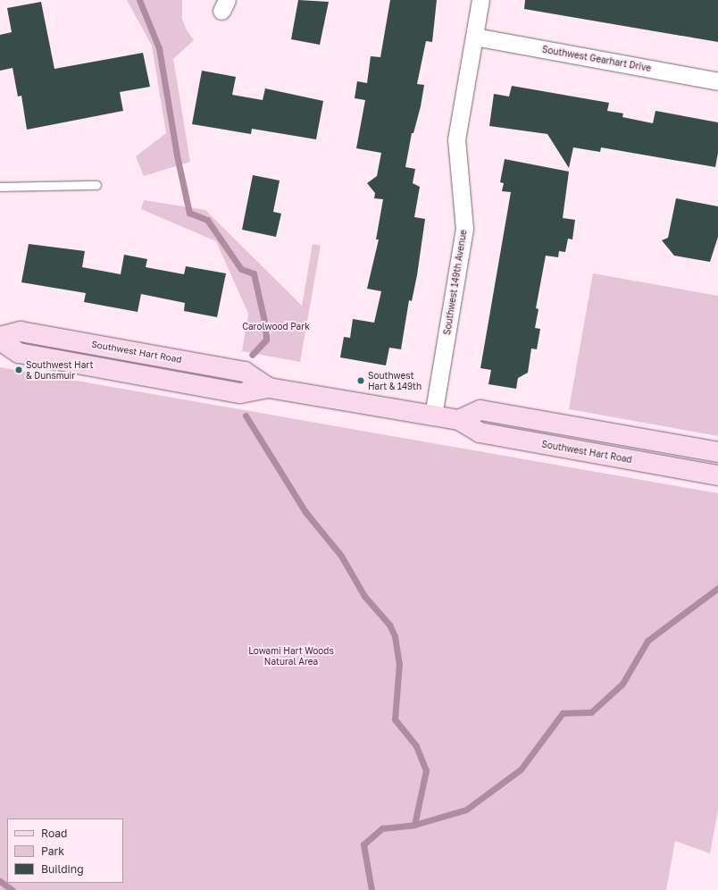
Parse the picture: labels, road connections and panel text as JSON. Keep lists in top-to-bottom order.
{
  "streets": {
    "main road": ["Southwest Hart Road"],
    "street": ["Southwest Gearhart Drive", "Southwest 149th Avenue"]
  },
  "crossings": [
    ["Southwest Gearhart Drive", "Southwest 149th Avenue"],
    ["Southwest 149th Avenue", "Southwest Hart Road"]
  ],
  "parks": ["Carolwood Park", "Lowami Hart Woods Natural Area"],
  "places": ["Southwest Hart & Dunsmuir", "Southwest Hart & 149th"],
  "legend": ["Road", "Park", "Building"]
}
